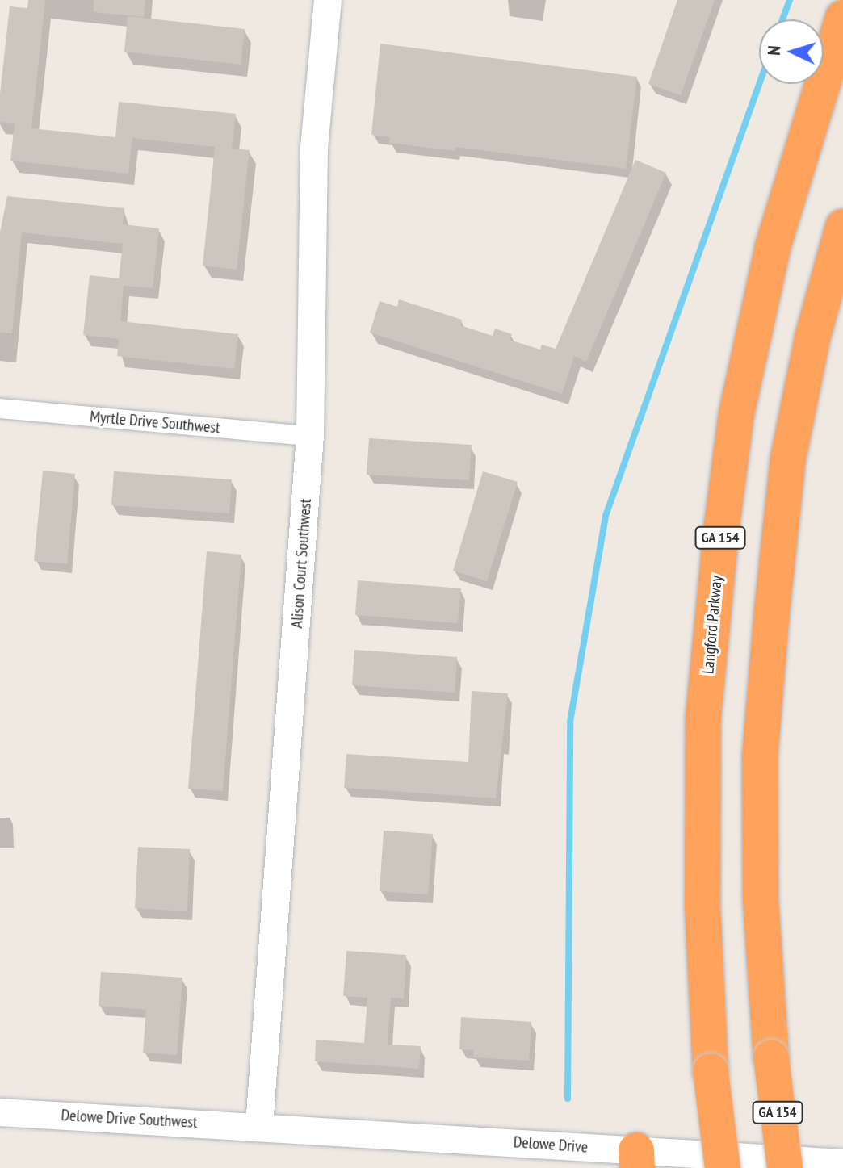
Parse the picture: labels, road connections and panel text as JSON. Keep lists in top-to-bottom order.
{
  "streets": {
    "highway": ["GA 154", "Langford Parkway"],
    "street": [
      "Myrtle Drive Southwest",
      "Alison Court Southwest",
      "Delowe Drive Southwest",
      "Delowe Drive"
    ]
  },
  "crossings": [
    ["Myrtle Drive Southwest", "Alison Court Southwest"],
    ["Alison Court Southwest", "Delowe Drive Southwest"],
    ["Alison Court Southwest", "Delowe Drive"],
    ["Delowe Drive Southwest", "Delowe Drive"]
  ],
  "north": "left"
}
